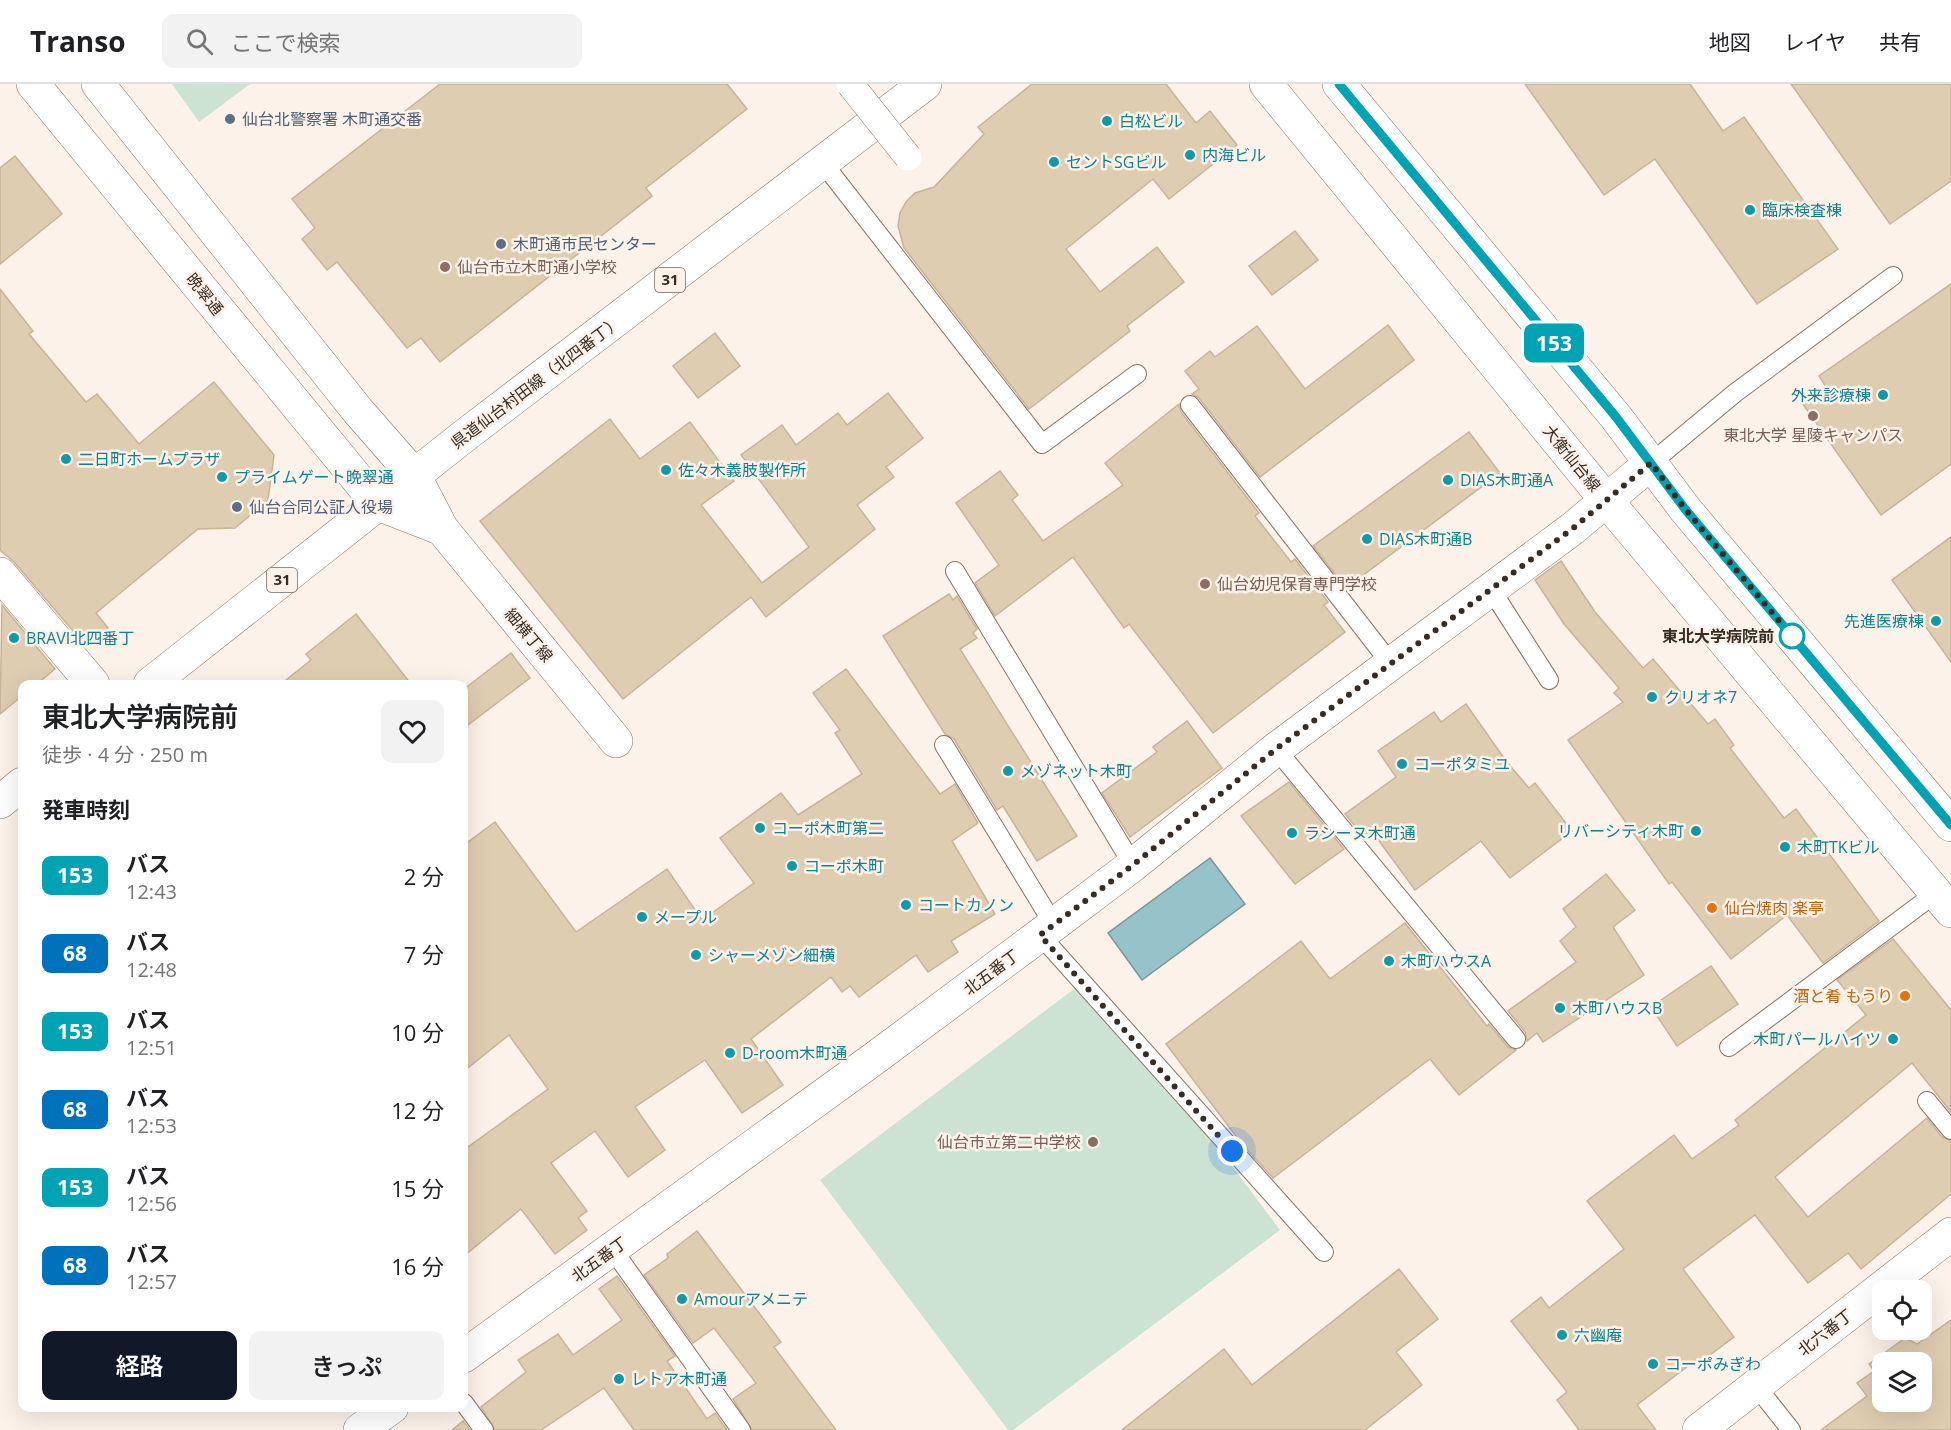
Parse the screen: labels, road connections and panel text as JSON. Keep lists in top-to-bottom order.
{
  "streets": {
    "street": [
      "31",
      "晩翠通",
      "県道仙台村田線（北四番丁）",
      "大衡仙台線",
      "細横丁線",
      "北五番丁",
      "北六番丁"
    ]
  },
  "crossings": [
    ["晩翠通", "県道仙台村田線（北四番丁）"],
    ["県道仙台村田線（北四番丁）", "細横丁線"],
    ["大衡仙台線", "北五番丁"]
  ],
  "places": [
    "仙台北警察署 木町通交番",
    "白松ビル",
    "内海ビル",
    "セントSGビル",
    "臨床検査棟",
    "木町通市民センター",
    "仙台市立木町通小学校",
    "外来診療棟",
    "東北大学 星陵キャンパス",
    "二日町ホームプラザ",
    "佐々木義肢製作所",
    "プライムゲート晩翠通",
    "DIAS木町通A",
    "仙台合同公証人役場",
    "DIAS木町通B",
    "仙台幼児保育専門学校",
    "先進医療棟",
    "東北大学病院前",
    "BRAVI北四番丁",
    "クリオネ7",
    "コーポタミユ",
    "メゾネット木町",
    "コーポ木町第二",
    "リバーシティ木町",
    "ラシーヌ木町通",
    "木町TKビル",
    "コーポ木町",
    "コートカノン",
    "仙台焼肉 楽亭",
    "メープル",
    "シャーメゾン細横",
    "木町ハウスA",
    "酒と肴 もうり",
    "木町ハウスB",
    "木町パールハイツ",
    "D-room木町通",
    "仙台市立第二中学校",
    "Amourアメニテ",
    "六幽庵",
    "コーポみぎわ",
    "レトア木町通"
  ],
  "lines": ["bus line 153"],
  "page": {
    "header": "Transo",
    "search": "ここで検索",
    "nav": ["地図", "レイヤ", "共有"],
    "on_map": "153",
    "heading": [
      ["東北大学病院前", "徒歩 · 4 分 · 250 m"],
      "発車時刻"
    ],
    "list": [
      {
        "mark": "153",
        "name": "バス",
        "note": "12:43",
        "value": "2 分"
      },
      {
        "mark": "68",
        "name": "バス",
        "note": "12:48",
        "value": "7 分"
      },
      {
        "mark": "153",
        "name": "バス",
        "note": "12:51",
        "value": "10 分"
      },
      {
        "mark": "68",
        "name": "バス",
        "note": "12:53",
        "value": "12 分"
      },
      {
        "mark": "153",
        "name": "バス",
        "note": "12:56",
        "value": "15 分"
      },
      {
        "mark": "68",
        "name": "バス",
        "note": "12:57",
        "value": "16 分"
      }
    ],
    "buttons": ["経路", "きっぷ"]
  }
}
